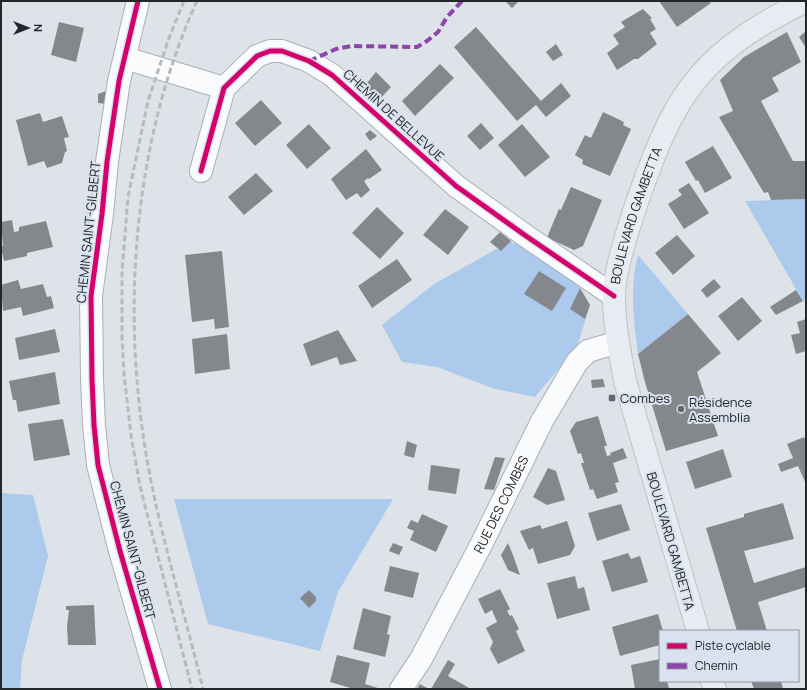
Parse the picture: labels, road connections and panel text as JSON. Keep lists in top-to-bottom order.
{
  "streets": {
    "main road": ["BOULEVARD GAMBETTA"],
    "street": ["CHEMIN DE BELLEVUE", "CHEMIN SAINT-GILBERT", "RUE DES COMBES"]
  },
  "crossings": [
    ["CHEMIN DE BELLEVUE", "BOULEVARD GAMBETTA"],
    ["BOULEVARD GAMBETTA", "RUE DES COMBES"]
  ],
  "places": {
    "transit": ["Combes"],
    "other": ["Résidence Assemblia"]
  },
  "legend": ["Piste cyclable", "Chemin"],
  "north": "right"
}
